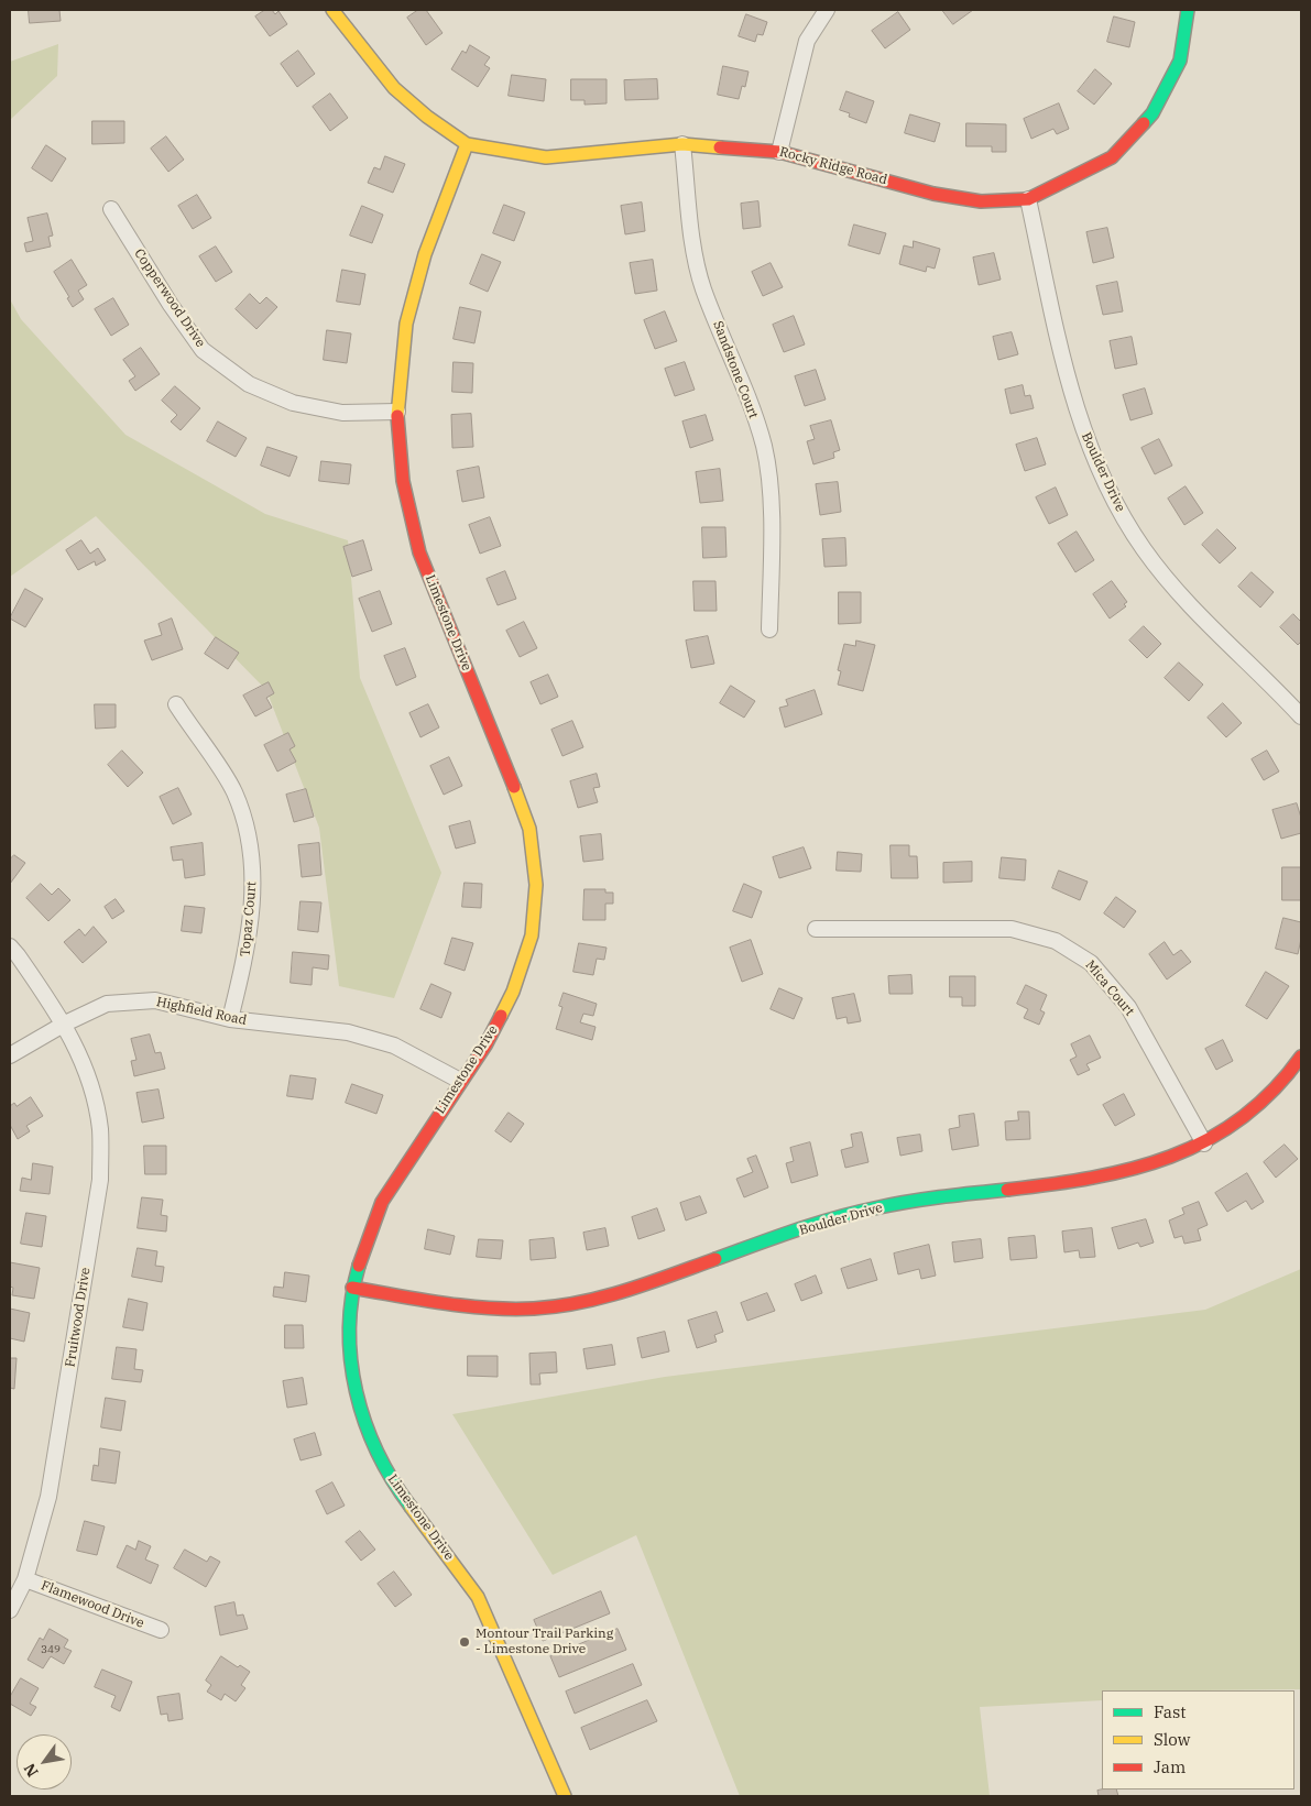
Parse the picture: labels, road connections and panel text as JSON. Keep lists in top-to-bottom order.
{
  "streets": {
    "street": [
      "Rocky Ridge Road",
      "Copperwood Drive",
      "Sandstone Court",
      "Boulder Drive",
      "Limestone Drive",
      "Topaz Court",
      "Mica Court",
      "Highfield Road",
      "Fruitwood Drive",
      "Flamewood Drive"
    ]
  },
  "crossings": [
    ["Rocky Ridge Road", "Sandstone Court"],
    ["Rocky Ridge Road", "Boulder Drive"],
    ["Rocky Ridge Road", "Limestone Drive"],
    ["Copperwood Drive", "Limestone Drive"],
    ["Boulder Drive", "Limestone Drive"],
    ["Boulder Drive", "Mica Court"],
    ["Limestone Drive", "Highfield Road"],
    ["Topaz Court", "Highfield Road"],
    ["Highfield Road", "Fruitwood Drive"],
    ["Fruitwood Drive", "Flamewood Drive"]
  ],
  "places": ["Montour Trail Parking - Limestone Drive"],
  "house_numbers": ["349"],
  "legend": ["Fast", "Slow", "Jam"],
  "north": "bottom left"
}
